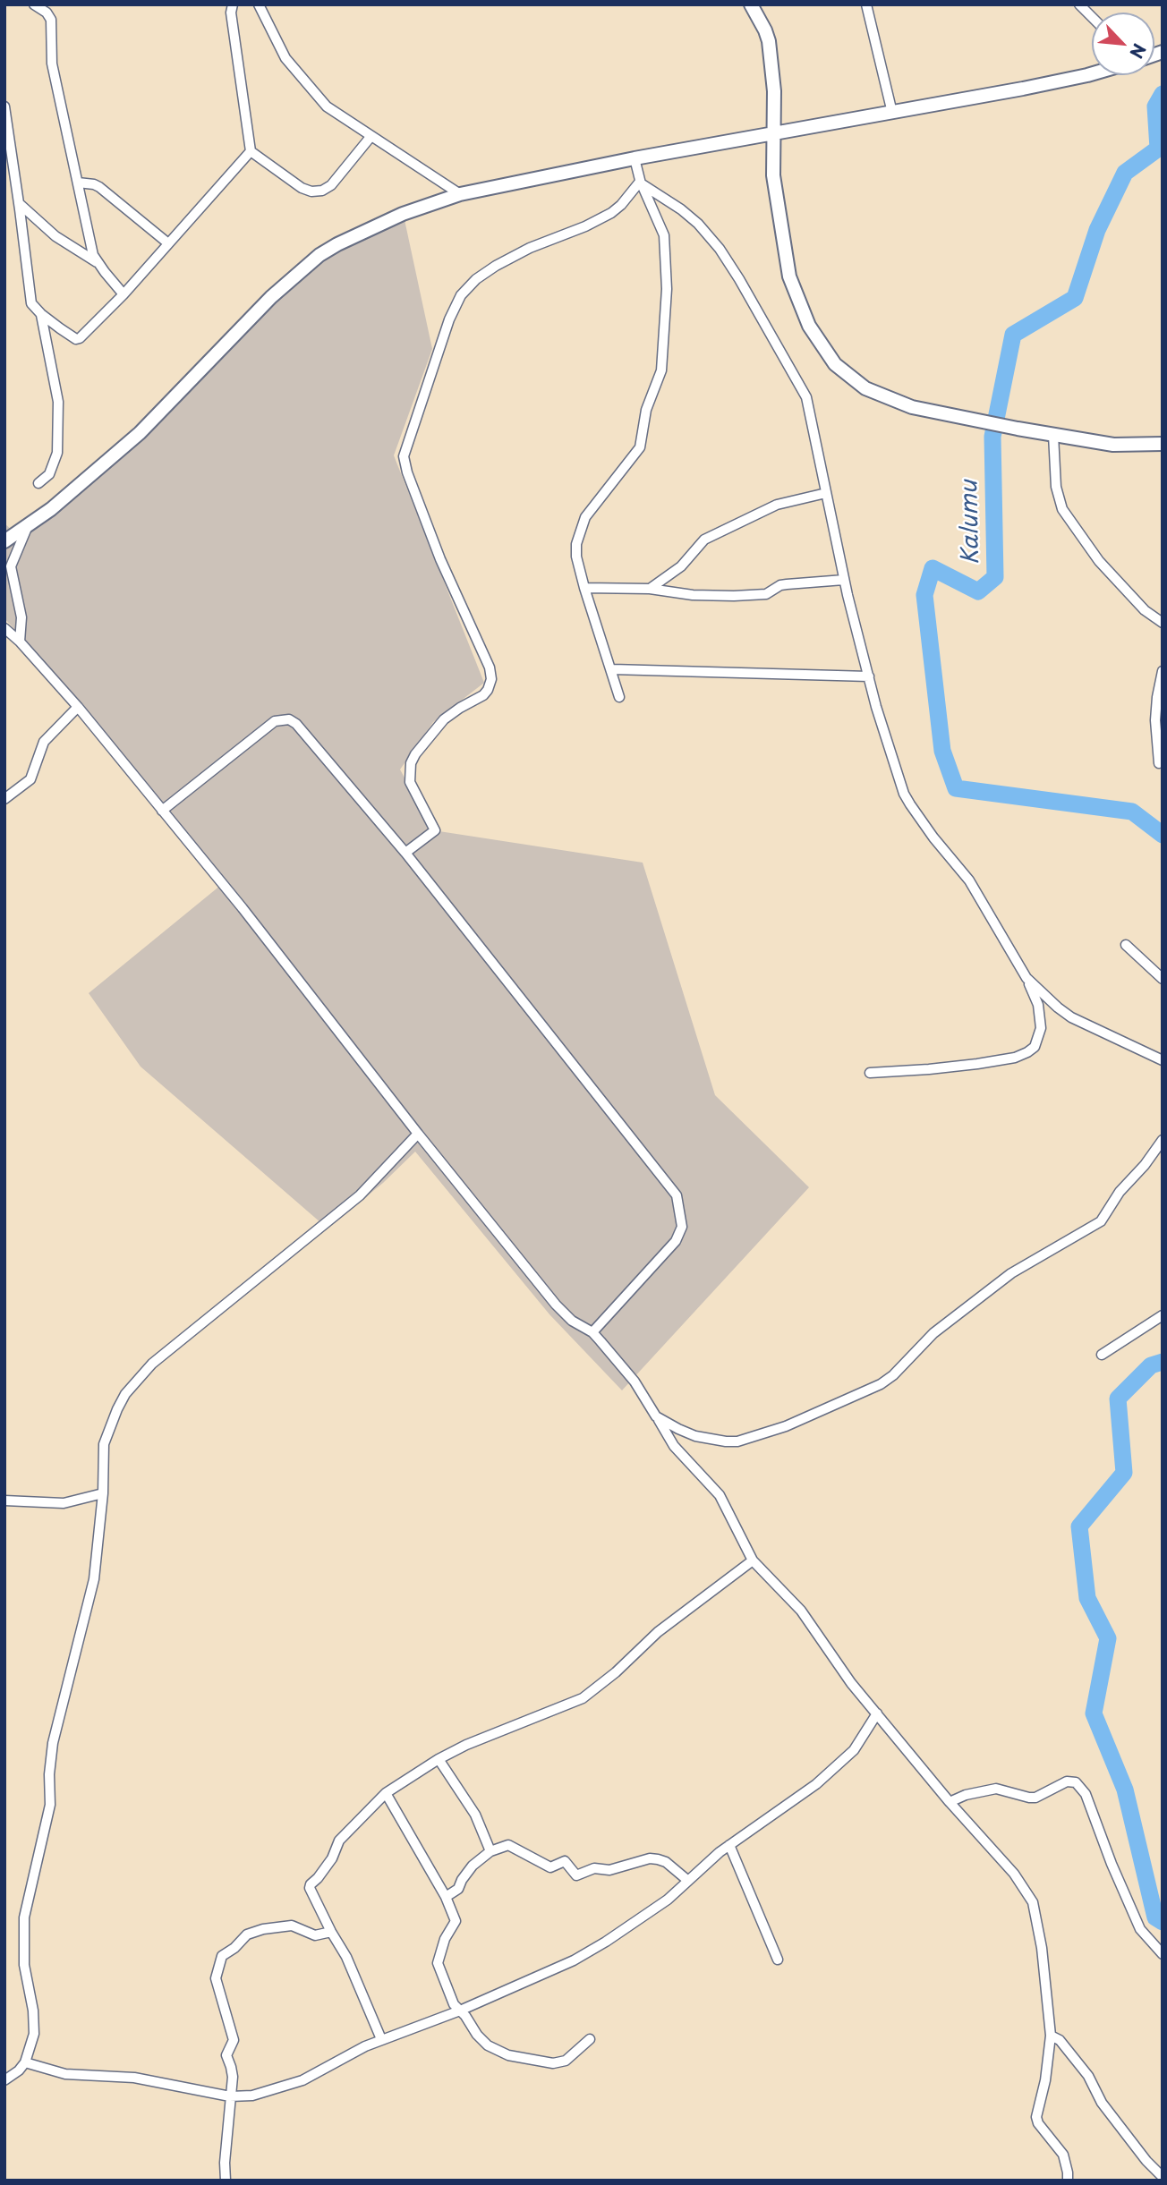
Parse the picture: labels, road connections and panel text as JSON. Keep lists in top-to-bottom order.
{
  "water": ["Kalumu"],
  "north": "bottom right"
}
